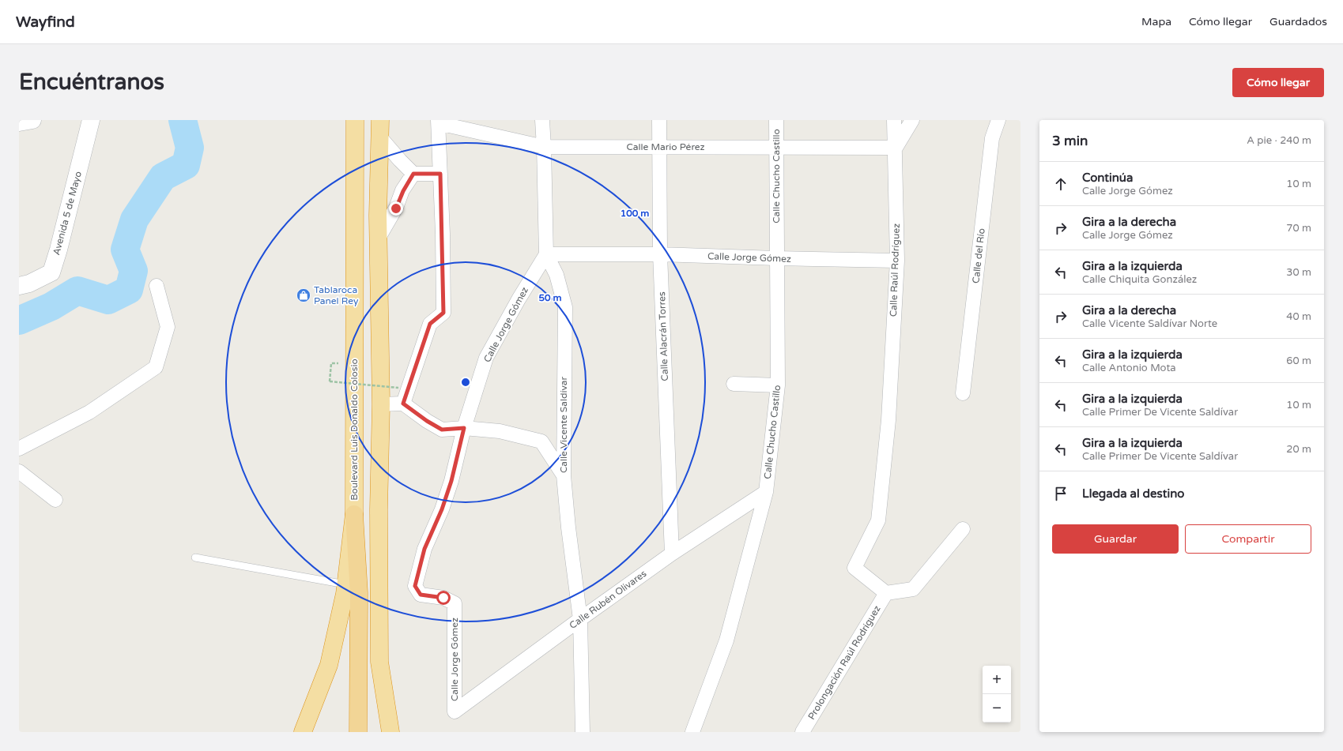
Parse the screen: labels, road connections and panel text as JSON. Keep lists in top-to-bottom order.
{
  "streets": {
    "highway": ["Boulevard Luis Donaldo Colosio"],
    "street": [
      "Calle Mario Pérez",
      "Calle Chucho Castillo",
      "Avenida 5 de Mayo",
      "Calle del Río",
      "Calle Jorge Gómez",
      "Calle Raúl Rodríguez",
      "Calle Alacrán Torres",
      "Calle Vicente Saldívar",
      "Calle Rubén Olivares",
      "Prolongación Raúl Rodríguez"
    ]
  },
  "crossings": [
    ["Calle Mario Pérez", "Calle Chucho Castillo"],
    ["Calle Mario Pérez", "Calle Raúl Rodríguez"],
    ["Calle Mario Pérez", "Calle Alacrán Torres"],
    ["Calle Mario Pérez", "Calle Vicente Saldívar"],
    ["Calle Chucho Castillo", "Calle Jorge Gómez"],
    ["Calle Chucho Castillo", "Calle Rubén Olivares"],
    ["Calle Jorge Gómez", "Calle Raúl Rodríguez"],
    ["Calle Jorge Gómez", "Calle Alacrán Torres"],
    ["Calle Jorge Gómez", "Calle Vicente Saldívar"],
    ["Calle Jorge Gómez", "Calle Rubén Olivares"],
    ["Calle Raúl Rodríguez", "Prolongación Raúl Rodríguez"],
    ["Calle Alacrán Torres", "Calle Rubén Olivares"],
    ["Calle Vicente Saldívar", "Calle Rubén Olivares"]
  ],
  "places": {
    "shop": ["Tablaroca Panel Rey"]
  },
  "page": {
    "header": "Wayfind",
    "nav": ["Mapa", "Cómo llegar", "Guardados"],
    "buttons": [
      "Cómo llegar",
      ["Guardar", "Compartir"]
    ],
    "title": "Encuéntranos",
    "heading": ["3 min", "A pie · 240 m"],
    "list": [
      ["Continúa", "Calle Jorge Gómez", "10 m"],
      ["Gira a la derecha", "Calle Jorge Gómez", "70 m"],
      ["Gira a la izquierda", "Calle Chiquita González", "30 m"],
      ["Gira a la derecha", "Calle Vicente Saldívar Norte", "40 m"],
      ["Gira a la izquierda", "Calle Antonio Mota", "60 m"],
      ["Gira a la izquierda", "Calle Primer De Vicente Saldívar", "10 m"],
      ["Gira a la izquierda", "Calle Primer De Vicente Saldívar", "20 m"],
      "Llegada al destino"
    ],
    "map_buttons": ["+", "−"]
  },
  "rings": ["100 m", "50 m"]
}
